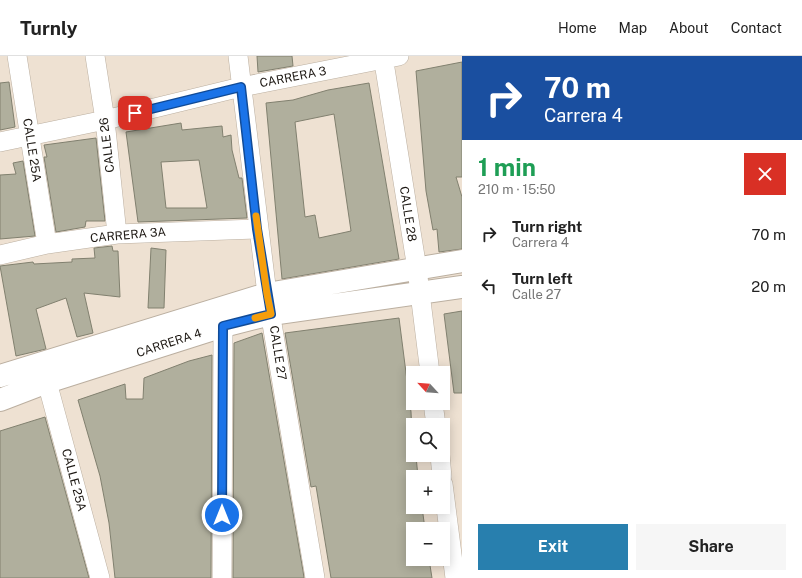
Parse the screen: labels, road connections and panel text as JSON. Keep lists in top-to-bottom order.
{
  "streets": {
    "main road": ["CARRERA 4"],
    "street": [
      "CARRERA 3",
      "CALLE 26",
      "CALLE 25A",
      "CALLE 28",
      "CARRERA 3A",
      "CALLE 27"
    ]
  },
  "crossings": [
    ["CARRERA 3", "CALLE 26"],
    ["CARRERA 3", "CALLE 25A"],
    ["CARRERA 3", "CALLE 28"],
    ["CARRERA 3", "CALLE 27"],
    ["CALLE 26", "CARRERA 3A"],
    ["CALLE 25A", "CARRERA 3A"],
    ["CALLE 25A", "CARRERA 4"],
    ["CALLE 28", "CARRERA 4"],
    ["CARRERA 3A", "CALLE 27"],
    ["CARRERA 4", "CALLE 27"]
  ],
  "north": "top left",
  "page": {
    "header": "Turnly",
    "nav": [
      "Home",
      "Map",
      "About",
      "Contact"
    ],
    "turn": ["70 m", "Carrera 4"],
    "heading": ["1 min", "210 m · 15:50"],
    "list": [
      {
        "name": "Turn right",
        "note": "Carrera 4",
        "value": "70 m"
      },
      {
        "name": "Turn left",
        "note": "Calle 27",
        "value": "20 m"
      }
    ],
    "map_buttons": ["+", "−"],
    "buttons": ["Exit", "Share"]
  }
}
